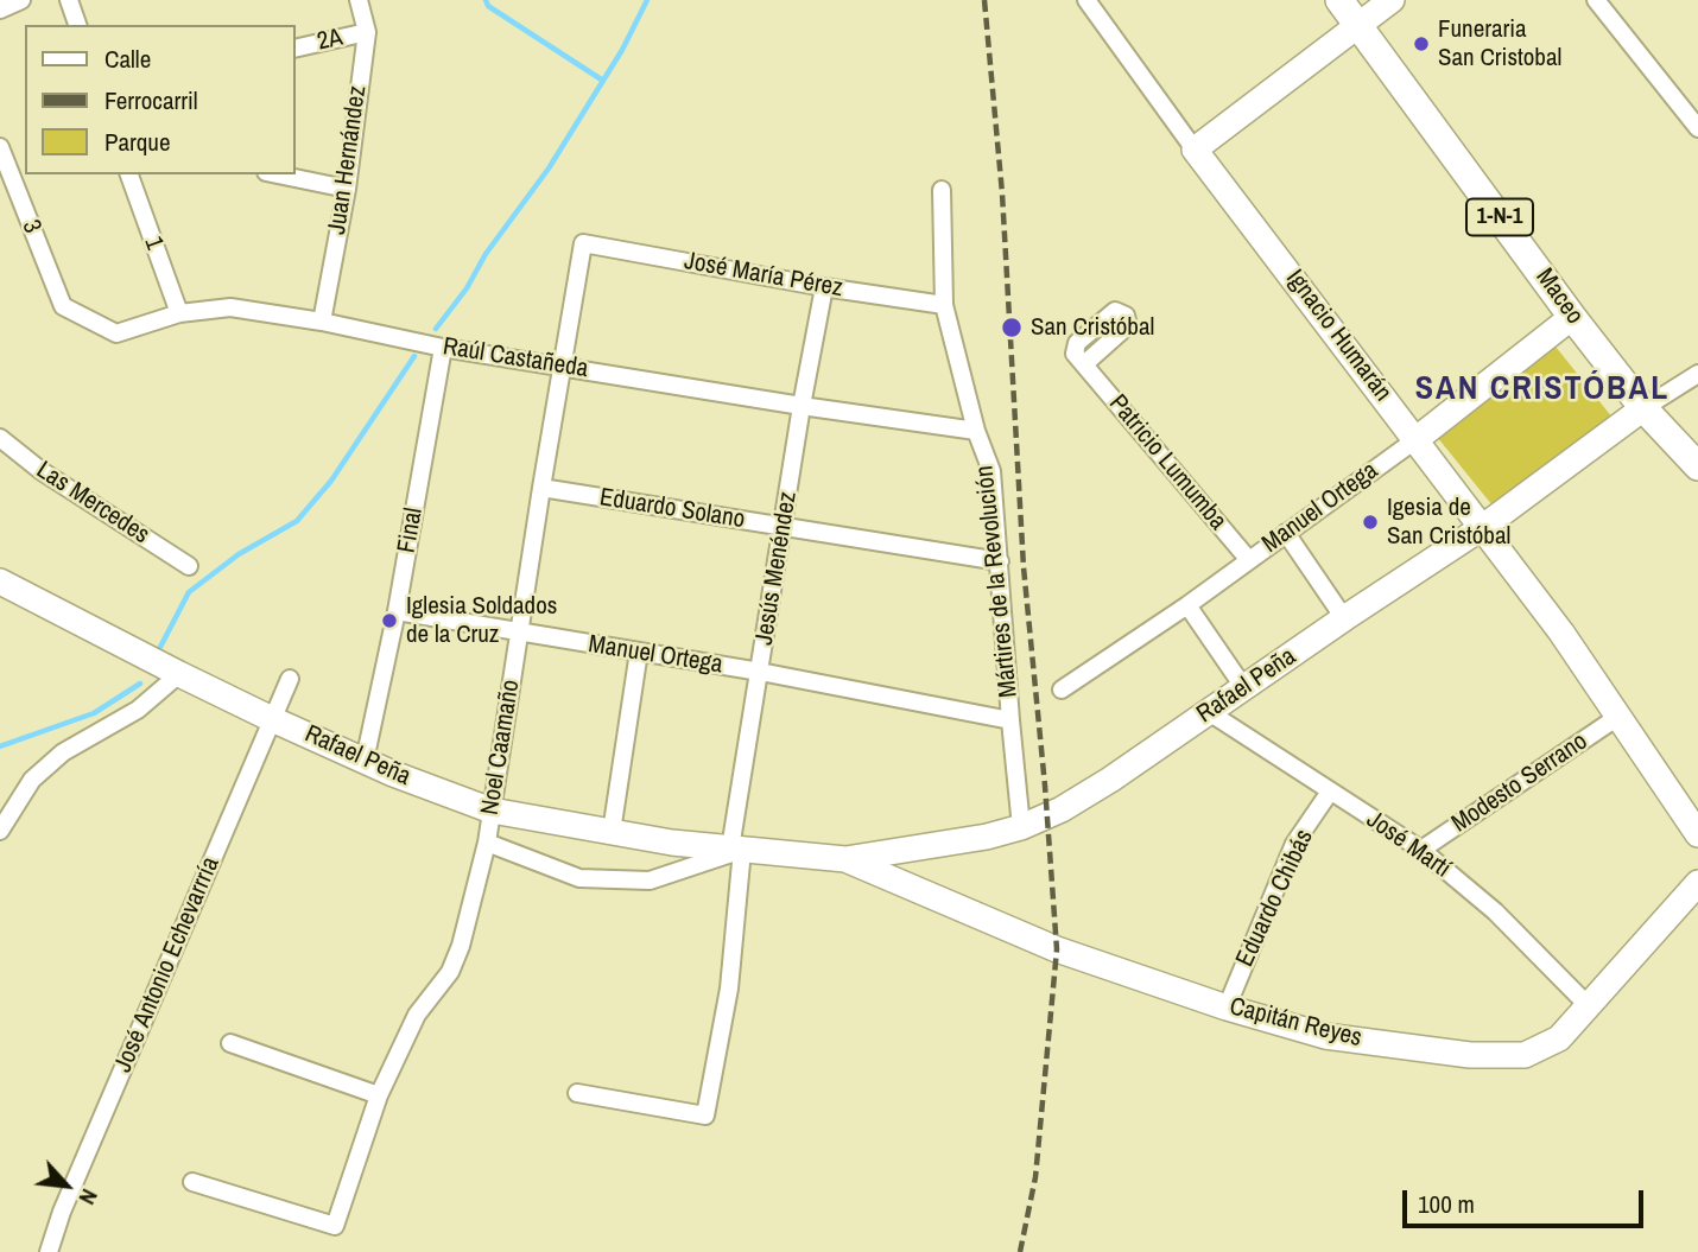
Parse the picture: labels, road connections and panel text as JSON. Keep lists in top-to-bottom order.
{
  "streets": {
    "main road": ["1-N-1", "Maceo"],
    "street": [
      "2A",
      "Juan Hernández",
      "3",
      "1",
      "José María Pérez",
      "Ignacio Humarán",
      "Raúl Castañeda",
      "Patricio Lumumba",
      "Las Mercedes",
      "Manuel Ortega",
      "Eduardo Solano",
      "Final",
      "Jesús Menéndez",
      "Mártires de la Revolución",
      "Rafael Peña",
      "Noel Caamaño",
      "Modesto Serrano",
      "José Martí",
      "Eduardo Chibás",
      "José Antonio Echevarrría",
      "Capitán Reyes"
    ]
  },
  "crossings": [
    ["2A", "Juan Hernández"],
    ["Juan Hernández", "Raúl Castañeda"],
    ["3", "Raúl Castañeda"],
    ["1", "Raúl Castañeda"],
    ["José María Pérez", "Jesús Menéndez"],
    ["José María Pérez", "Mártires de la Revolución"],
    ["José María Pérez", "Noel Caamaño"],
    ["Maceo", "Manuel Ortega"],
    ["Maceo", "Rafael Peña"],
    ["Ignacio Humarán", "Manuel Ortega"],
    ["Ignacio Humarán", "Rafael Peña"],
    ["Ignacio Humarán", "Modesto Serrano"],
    ["Raúl Castañeda", "Final"],
    ["Raúl Castañeda", "Jesús Menéndez"],
    ["Raúl Castañeda", "Mártires de la Revolución"],
    ["Raúl Castañeda", "Noel Caamaño"],
    ["Patricio Lumumba", "Manuel Ortega"],
    ["Manuel Ortega", "Final"],
    ["Manuel Ortega", "Jesús Menéndez"],
    ["Manuel Ortega", "Mártires de la Revolución"],
    ["Manuel Ortega", "Noel Caamaño"],
    ["Eduardo Solano", "Jesús Menéndez"],
    ["Eduardo Solano", "Mártires de la Revolución"],
    ["Eduardo Solano", "Noel Caamaño"],
    ["Final", "Rafael Peña"],
    ["Jesús Menéndez", "Rafael Peña"],
    ["Mártires de la Revolución", "Rafael Peña"],
    ["Rafael Peña", "Noel Caamaño"],
    ["Rafael Peña", "José Martí"],
    ["Rafael Peña", "José Antonio Echevarrría"],
    ["Rafael Peña", "Capitán Reyes"],
    ["Modesto Serrano", "José Martí"],
    ["José Martí", "Eduardo Chibás"],
    ["José Martí", "Capitán Reyes"],
    ["Eduardo Chibás", "Capitán Reyes"]
  ],
  "districts": ["SAN CRISTÓBAL"],
  "places": [
    "Funeraria San Cristobal",
    "San Cristóbal",
    "Igesia de San Cristóbal",
    "Iglesia Soldados de la Cruz"
  ],
  "legend": ["Calle", "Ferrocarril", "Parque"],
  "scale_bar": "100 m",
  "north": "bottom right"
}
